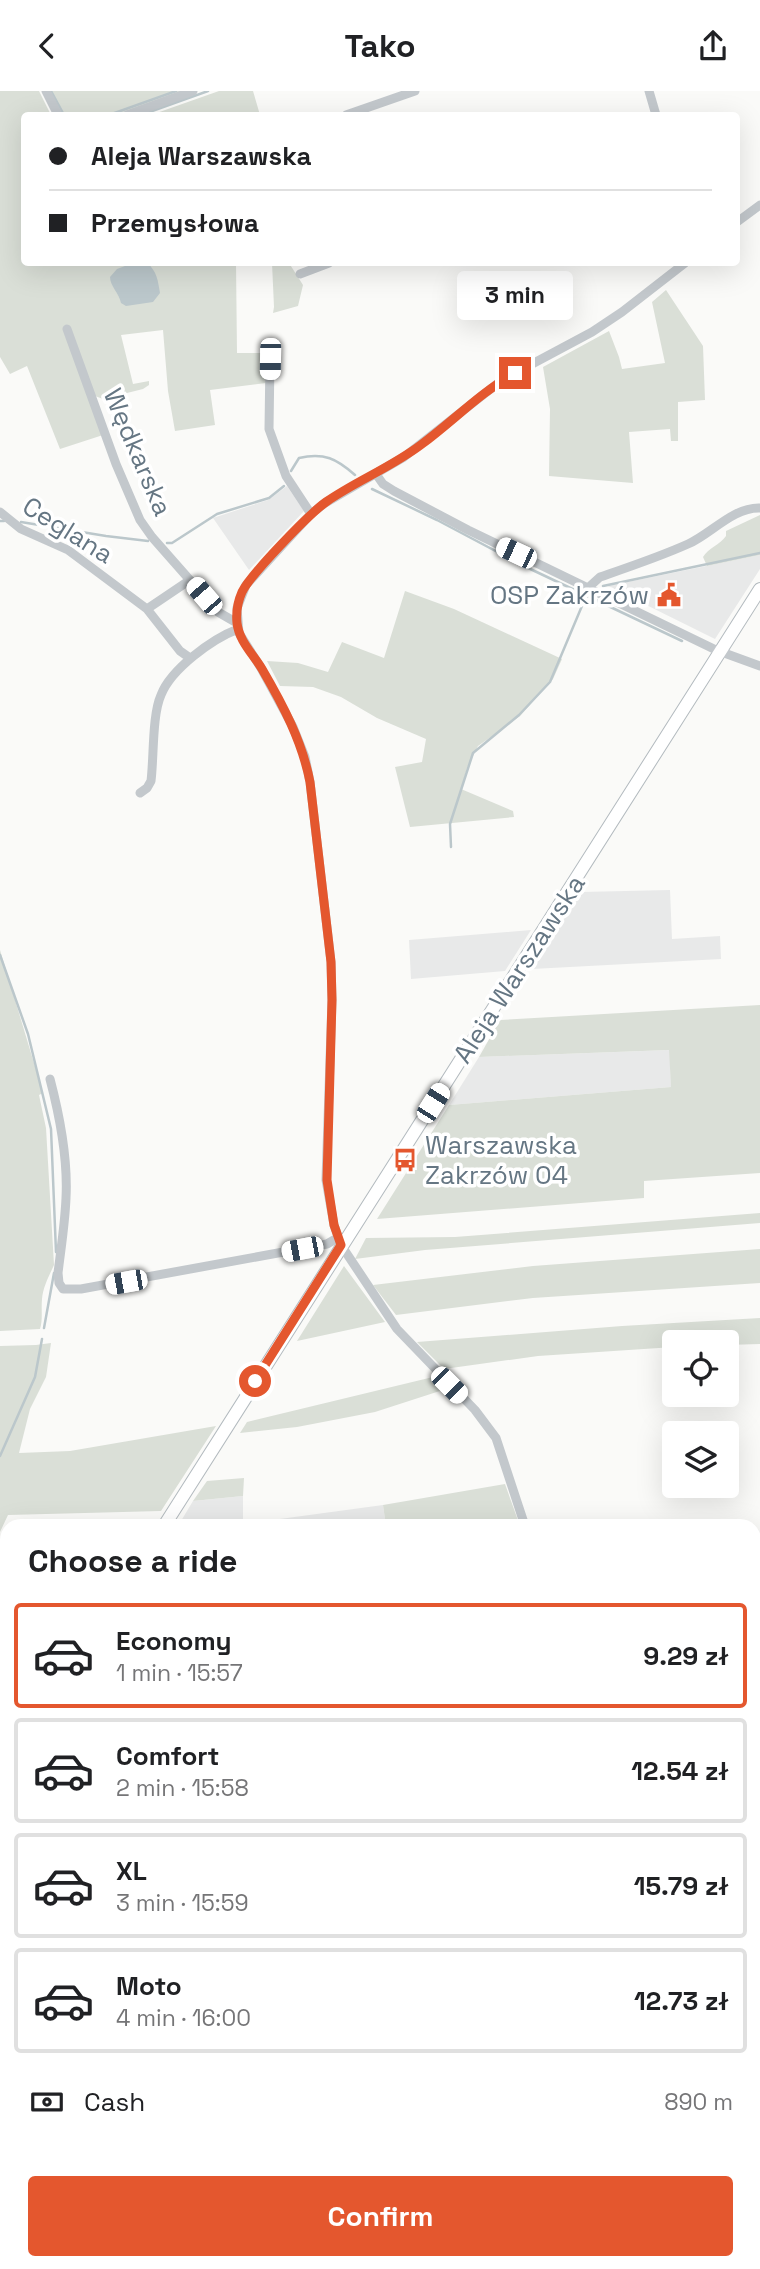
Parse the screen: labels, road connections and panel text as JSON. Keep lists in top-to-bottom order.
{
  "streets": {
    "street": ["Wędkarska", "Ceglana", "Aleja Warszawska"]
  },
  "places": {
    "public building": ["OSP Zakrzów"],
    "bus stop": ["Warszawska Zakrzów 04"]
  },
  "page": {
    "header": "Tako",
    "banner": ["Aleja Warszawska", "Przemysłowa"],
    "bubble": "3 min",
    "heading": "Choose a ride",
    "list": [
      {
        "name": "Economy",
        "note": "1 min · 15:57",
        "value": "9.29 zł"
      },
      {
        "name": "Comfort",
        "note": "2 min · 15:58",
        "value": "12.54 zł"
      },
      {
        "name": "XL",
        "note": "3 min · 15:59",
        "value": "15.79 zł"
      },
      {
        "name": "Moto",
        "note": "4 min · 16:00",
        "value": "12.73 zł"
      }
    ],
    "pay": ["Cash", "890 m"],
    "buttons": "Confirm"
  }
}
